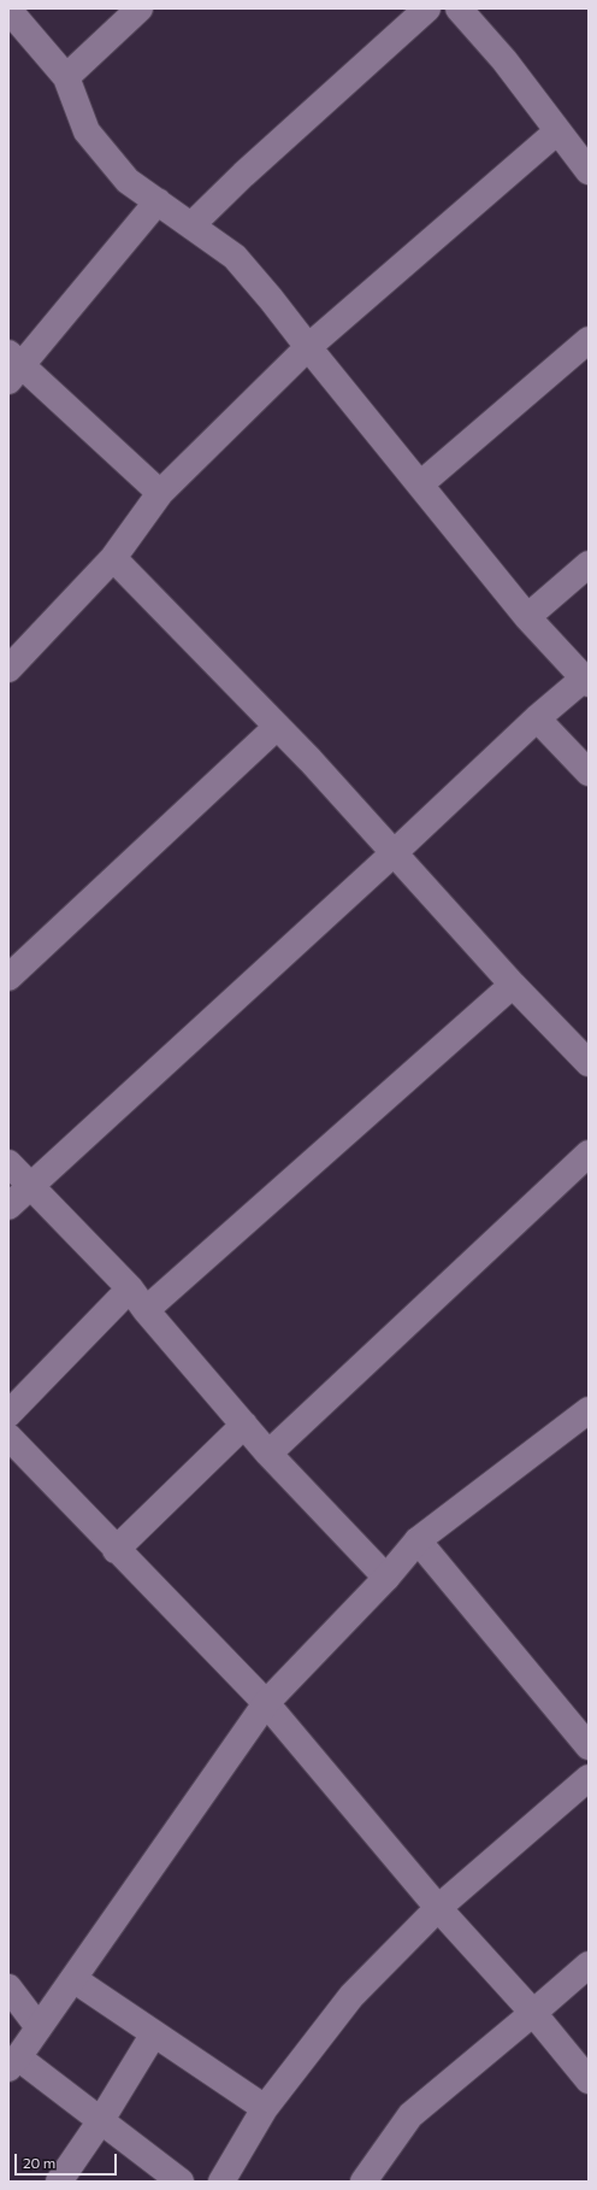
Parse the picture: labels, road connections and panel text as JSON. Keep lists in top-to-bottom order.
{
  "scale_bar": "20 m"
}
